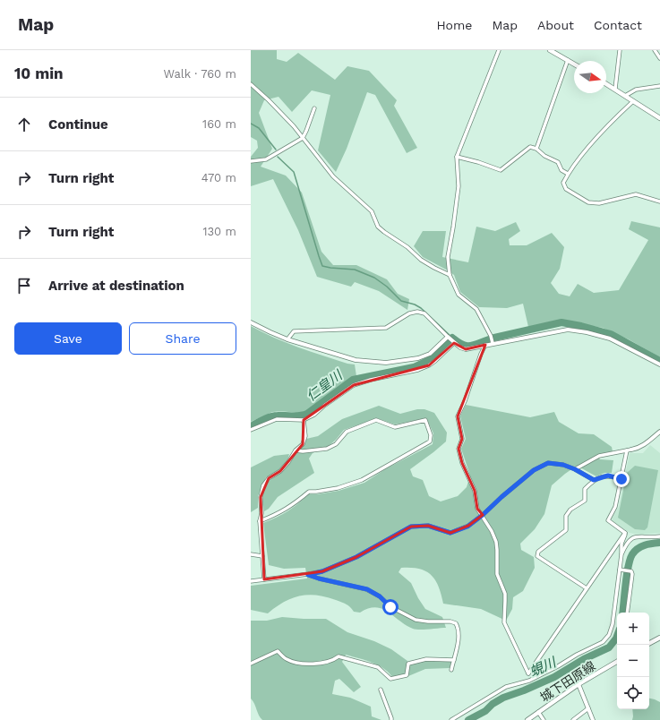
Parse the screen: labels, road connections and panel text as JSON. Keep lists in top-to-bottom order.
{
  "streets": {
    "main road": ["城下田原線"]
  },
  "water": ["仁皇川", "蜆川"],
  "north": "right",
  "page": {
    "header": "Map",
    "nav": [
      "Home",
      "Map",
      "About",
      "Contact"
    ],
    "heading": ["10 min", "Walk · 760 m"],
    "list": [
      ["Continue", "160 m"],
      ["Turn right", "470 m"],
      ["Turn right", "130 m"],
      "Arrive at destination"
    ],
    "buttons": ["Save", "Share"],
    "map_buttons": ["+", "−"]
  }
}
